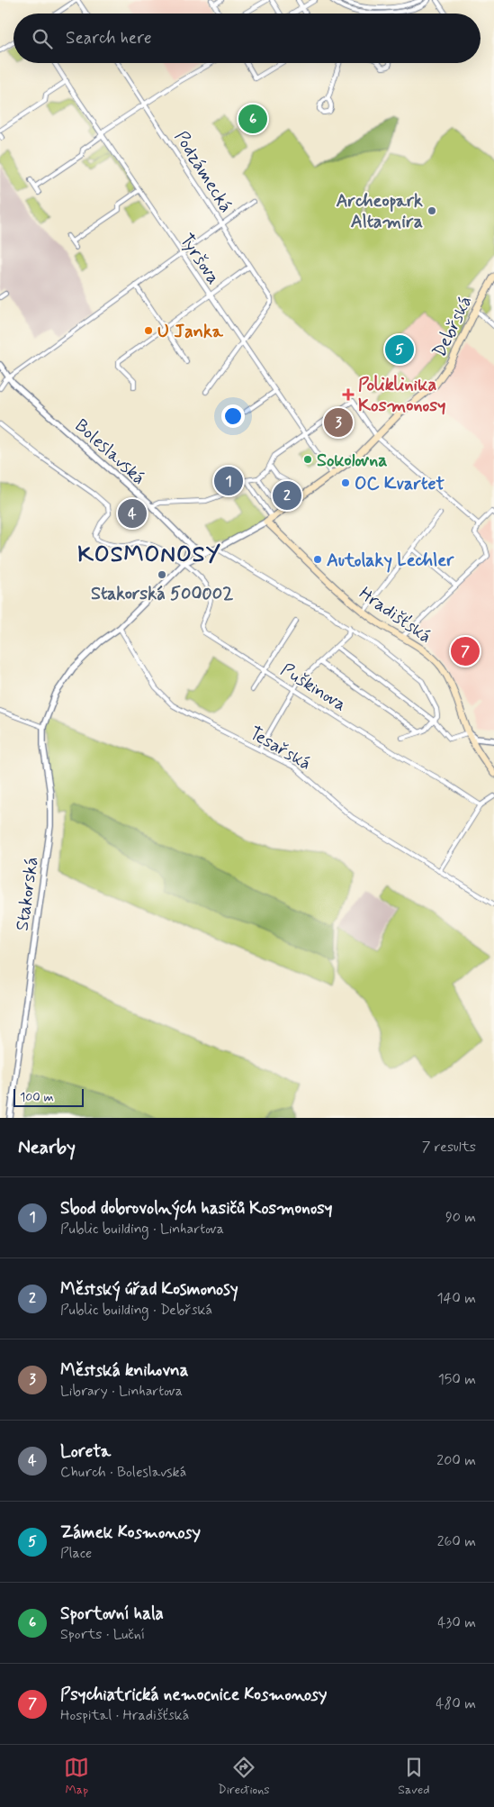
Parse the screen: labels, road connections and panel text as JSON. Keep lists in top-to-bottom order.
{
  "streets": {
    "main road": ["Debřská", "Hradišťská"],
    "street": [
      "Podzámecká",
      "Tyršova",
      "Boleslavská",
      "Puškinova",
      "Tesařská",
      "Stakorská"
    ]
  },
  "crossings": [
    ["Podzámecká", "Tyršova"],
    ["Tyršova", "Debřská"],
    ["Debřská", "Hradišťská"],
    ["Puškinova", "Stakorská"],
    ["Tesařská", "Stakorská"]
  ],
  "districts": ["KOSMONOSY"],
  "places": {
    "other": [
      "Archeopark Altamira",
      "U Janka",
      "Sokolovna",
      "OC Kvartet",
      "Autolaky Lechler",
      "Stakorská 500002"
    ],
    "health": ["Poliklinika Kosmonosy"]
  },
  "scale_bar": "100 m",
  "page": {
    "search": "Search here",
    "pins": [
      "6",
      "5",
      "3",
      "1",
      "2",
      "4",
      "7"
    ],
    "scale": "100 m",
    "heading": ["Nearby", "7 results"],
    "list": [
      {
        "mark": "1",
        "name": "Sbod dobrovolných hasičů Kosmonosy",
        "note": "Public building · Linhartova",
        "value": "90 m"
      },
      {
        "mark": "2",
        "name": "Městský úřad Kosmonosy",
        "note": "Public building · Debřská",
        "value": "140 m"
      },
      {
        "mark": "3",
        "name": "Městská knihovna",
        "note": "Library · Linhartova",
        "value": "150 m"
      },
      {
        "mark": "4",
        "name": "Loreta",
        "note": "Church · Boleslavská",
        "value": "200 m"
      },
      {
        "mark": "5",
        "name": "Zámek Kosmonosy",
        "note": "Place",
        "value": "260 m"
      },
      {
        "mark": "6",
        "name": "Sportovní hala",
        "note": "Sports · Luční",
        "value": "430 m"
      },
      {
        "mark": "7",
        "name": "Psychiatrická nemocnice Kosmonosy",
        "note": "Hospital · Hradišťská",
        "value": "480 m"
      }
    ],
    "nav": ["Map", "Directions", "Saved"]
  }
}
